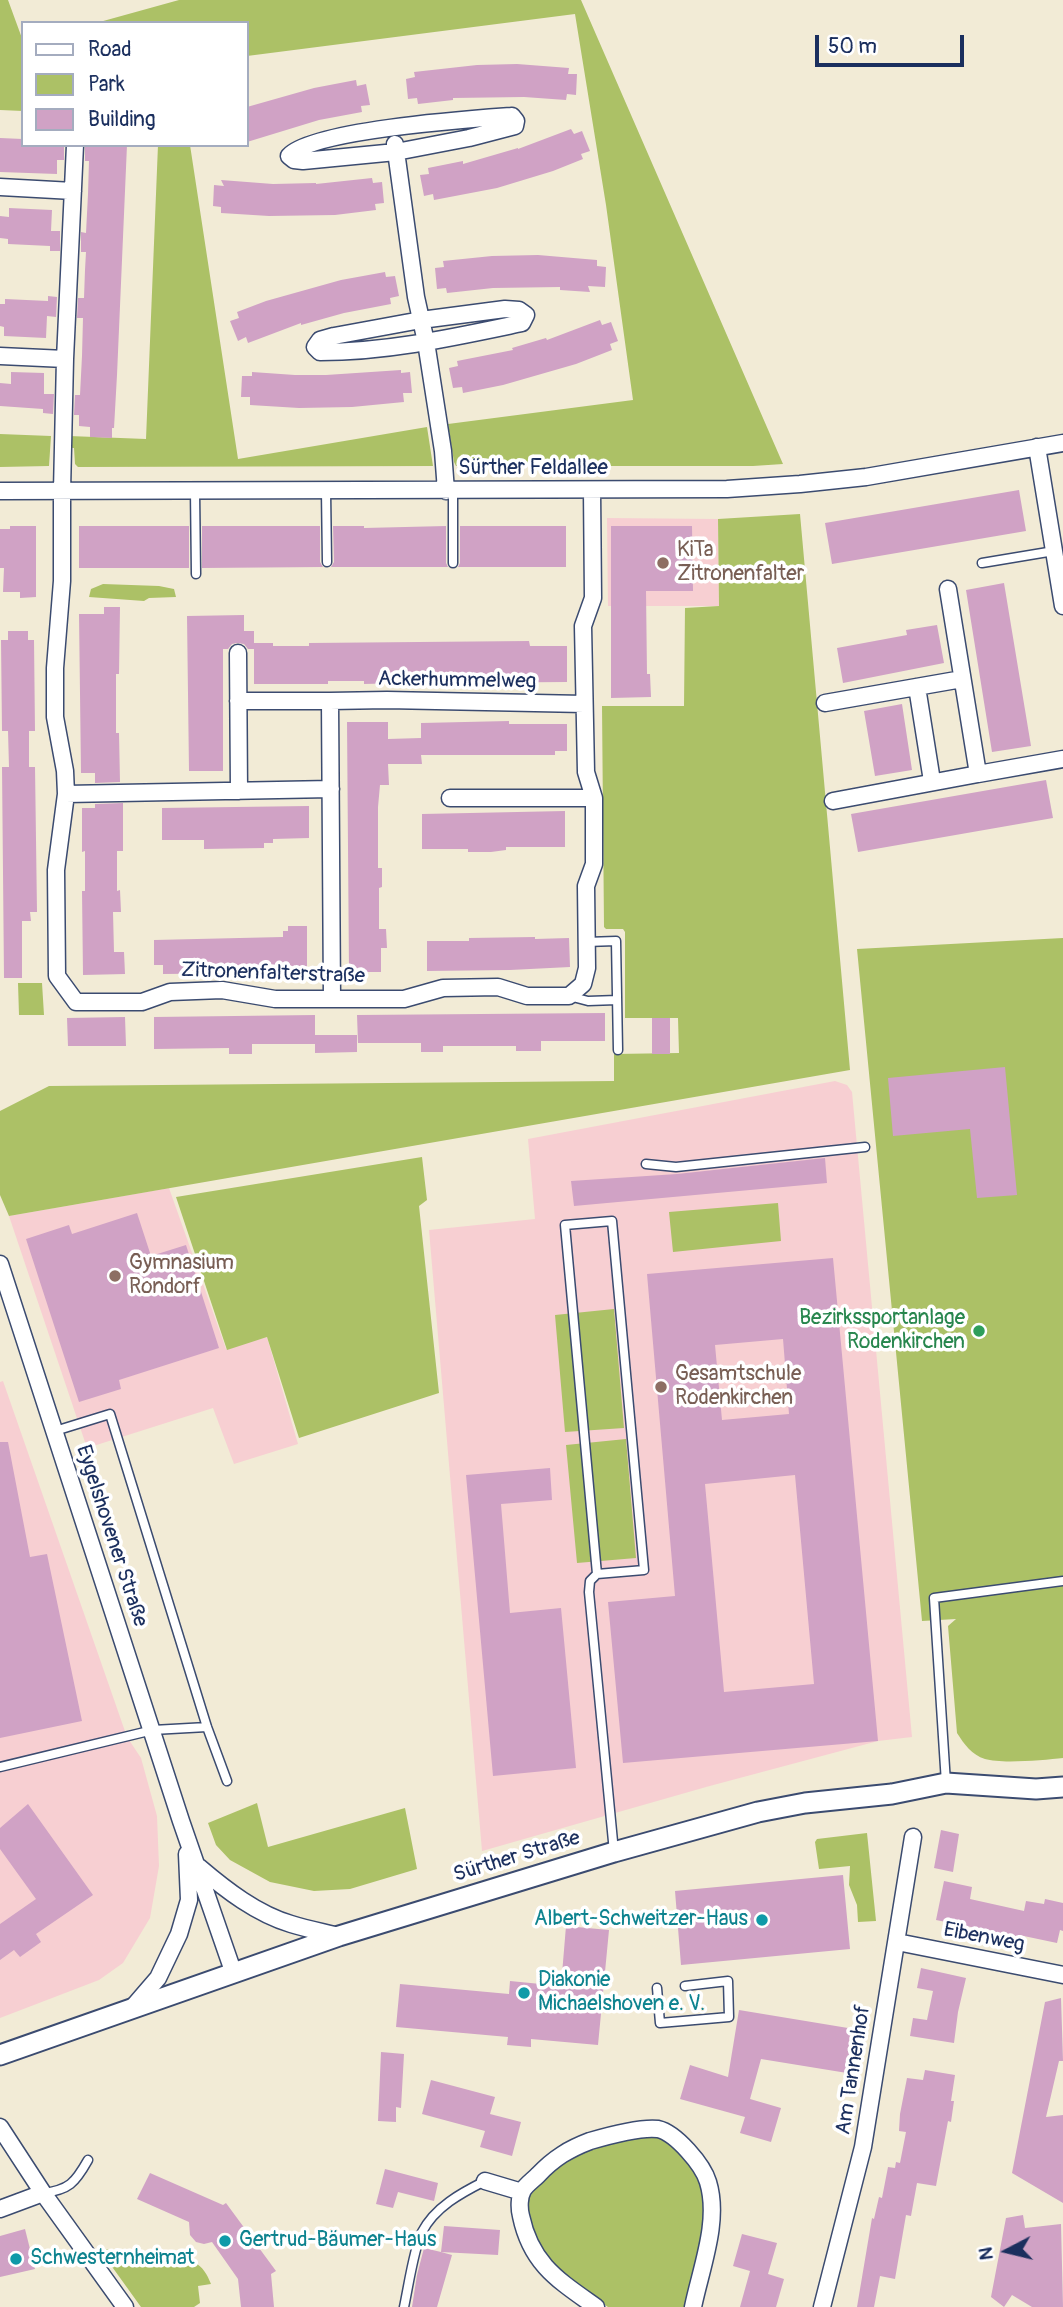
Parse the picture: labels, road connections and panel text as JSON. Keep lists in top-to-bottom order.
{
  "streets": {
    "street": [
      "Sürther Feldallee",
      "Ackerhummelweg",
      "Zitronenfalterstraße",
      "Eygelshovener Straße",
      "Sürther Straße",
      "Eibenweg",
      "Am Tannenhof"
    ]
  },
  "crossings": [
    ["Sürther Feldallee", "Zitronenfalterstraße"],
    ["Eygelshovener Straße", "Sürther Straße"],
    ["Eibenweg", "Am Tannenhof"]
  ],
  "places": [
    "KiTa Zitronenfalter",
    "Gymnasium Rondorf",
    "Bezirkssportanlage Rodenkirchen",
    "Gesamtschule Rodenkirchen",
    "Albert-Schweitzer-Haus",
    "Diakonie Michaelshoven e. V.",
    "Gertrud-Bäumer-Haus",
    "Schwesternheimat"
  ],
  "legend": ["Road", "Park", "Building"],
  "scale_bar": "50 m",
  "north": "left"
}
